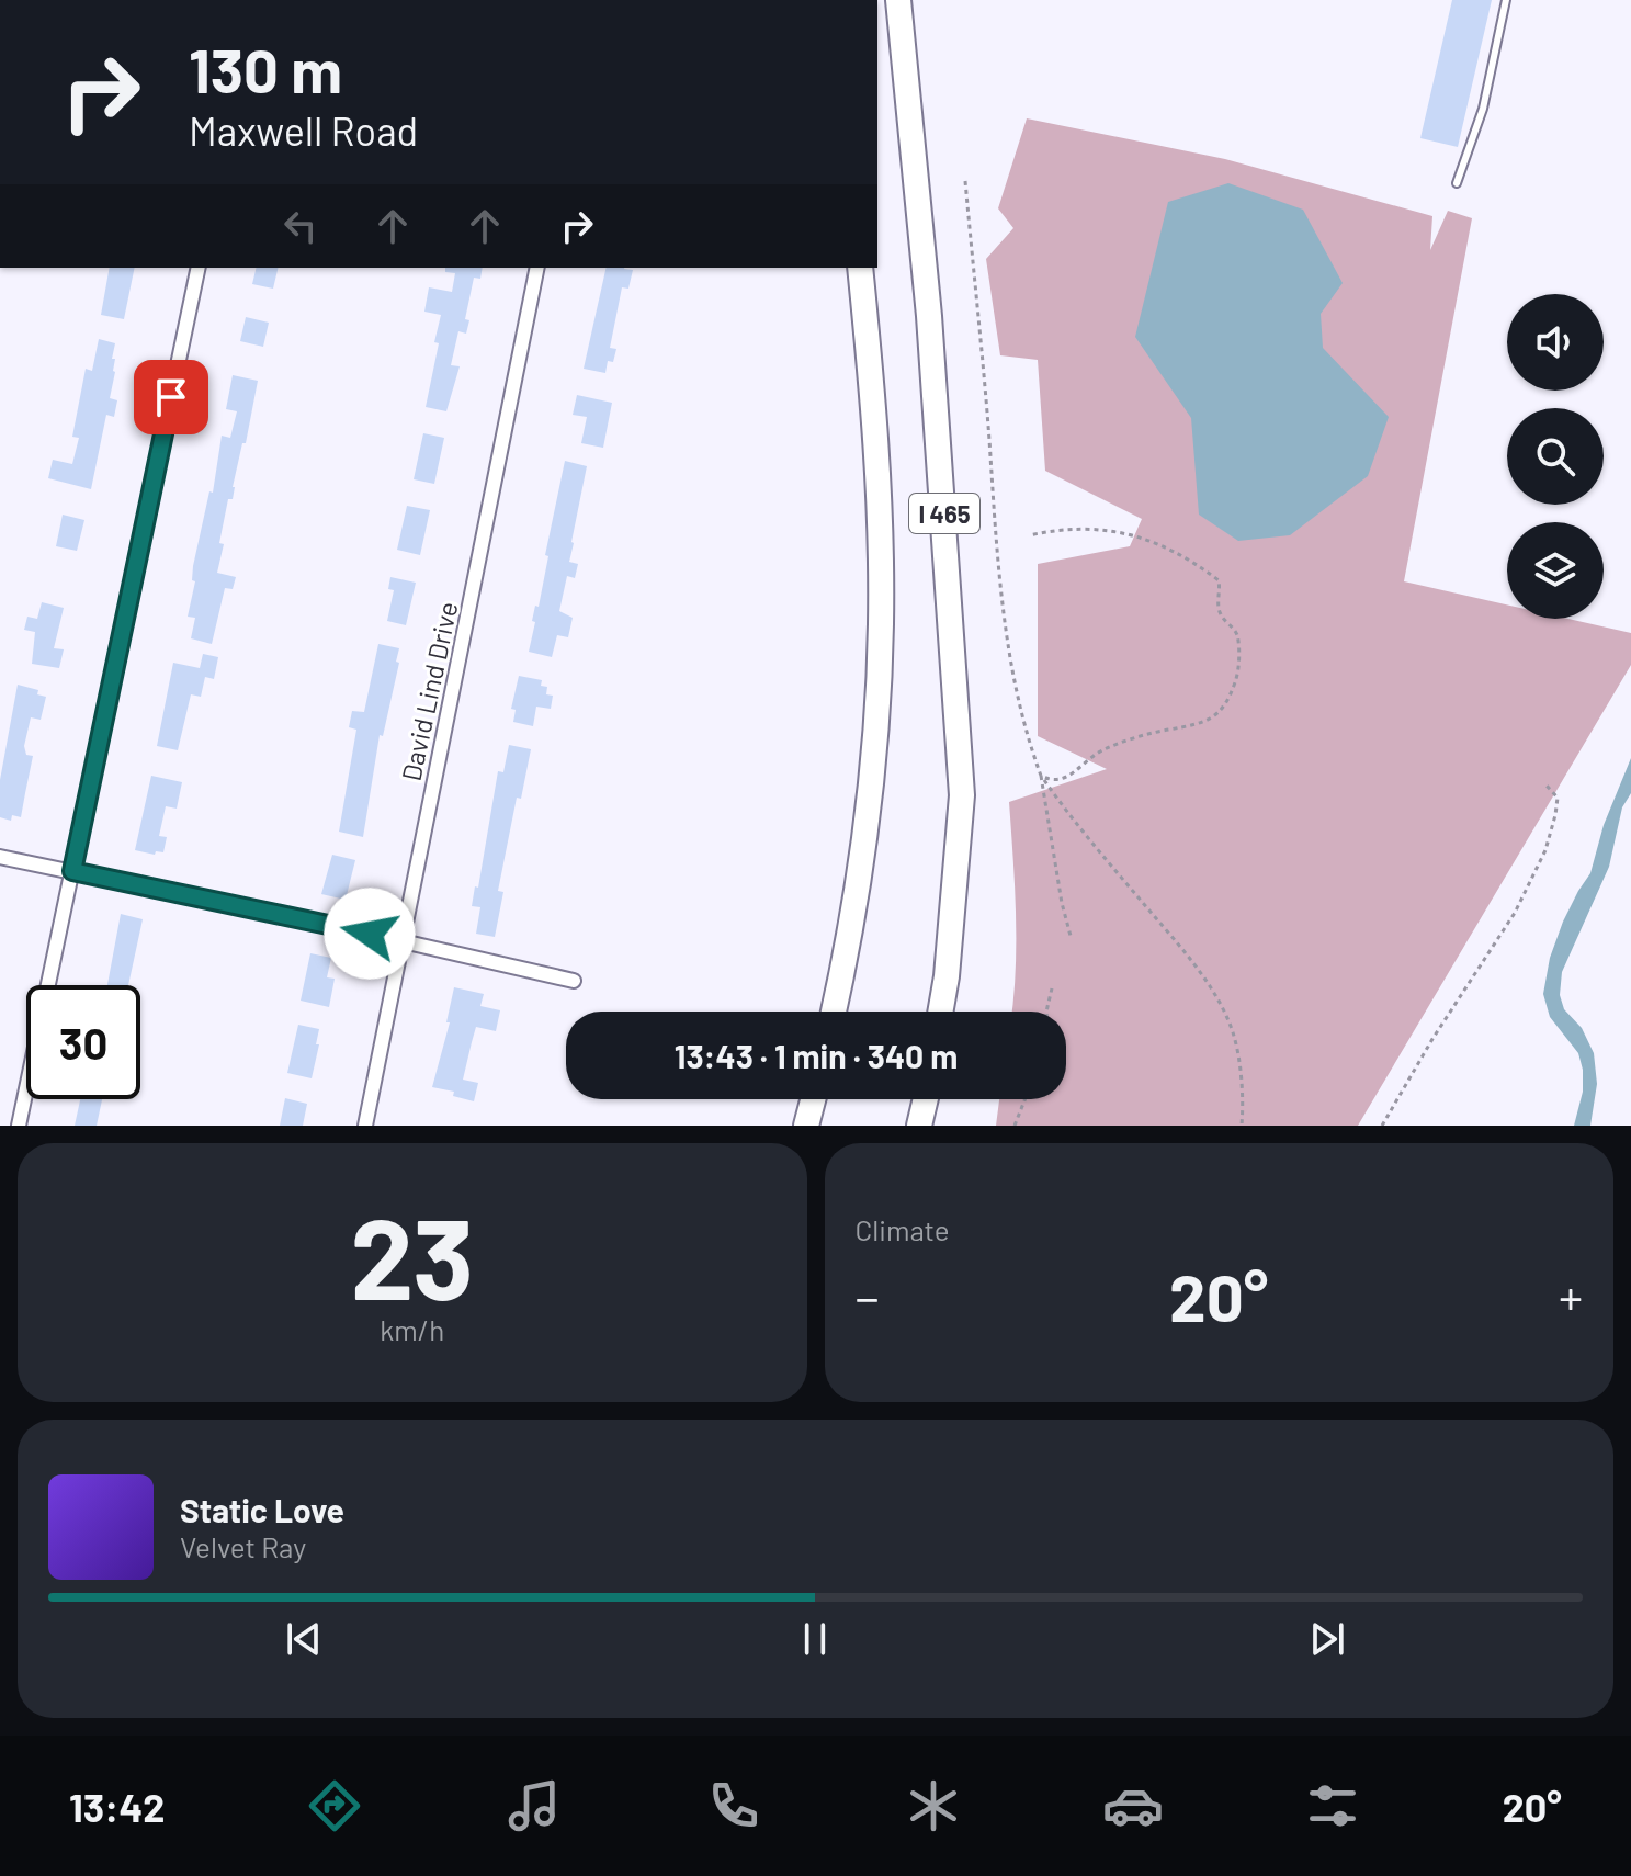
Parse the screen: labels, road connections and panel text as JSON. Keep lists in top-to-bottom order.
{
  "streets": {
    "highway": ["I 465"],
    "street": ["David Lind Drive"]
  },
  "page": {
    "turn": ["130 m", "Maxwell Road"],
    "limit": "30",
    "trip": "13:43 · 1 min · 340 m",
    "tile": [
      ["23", "km/h"],
      "Climate"
    ],
    "heat": ["−", "20°", "+"],
    "song": ["Static Love", "Velvet Ray"],
    "tabs": ["13:42", "20°"]
  }
}
